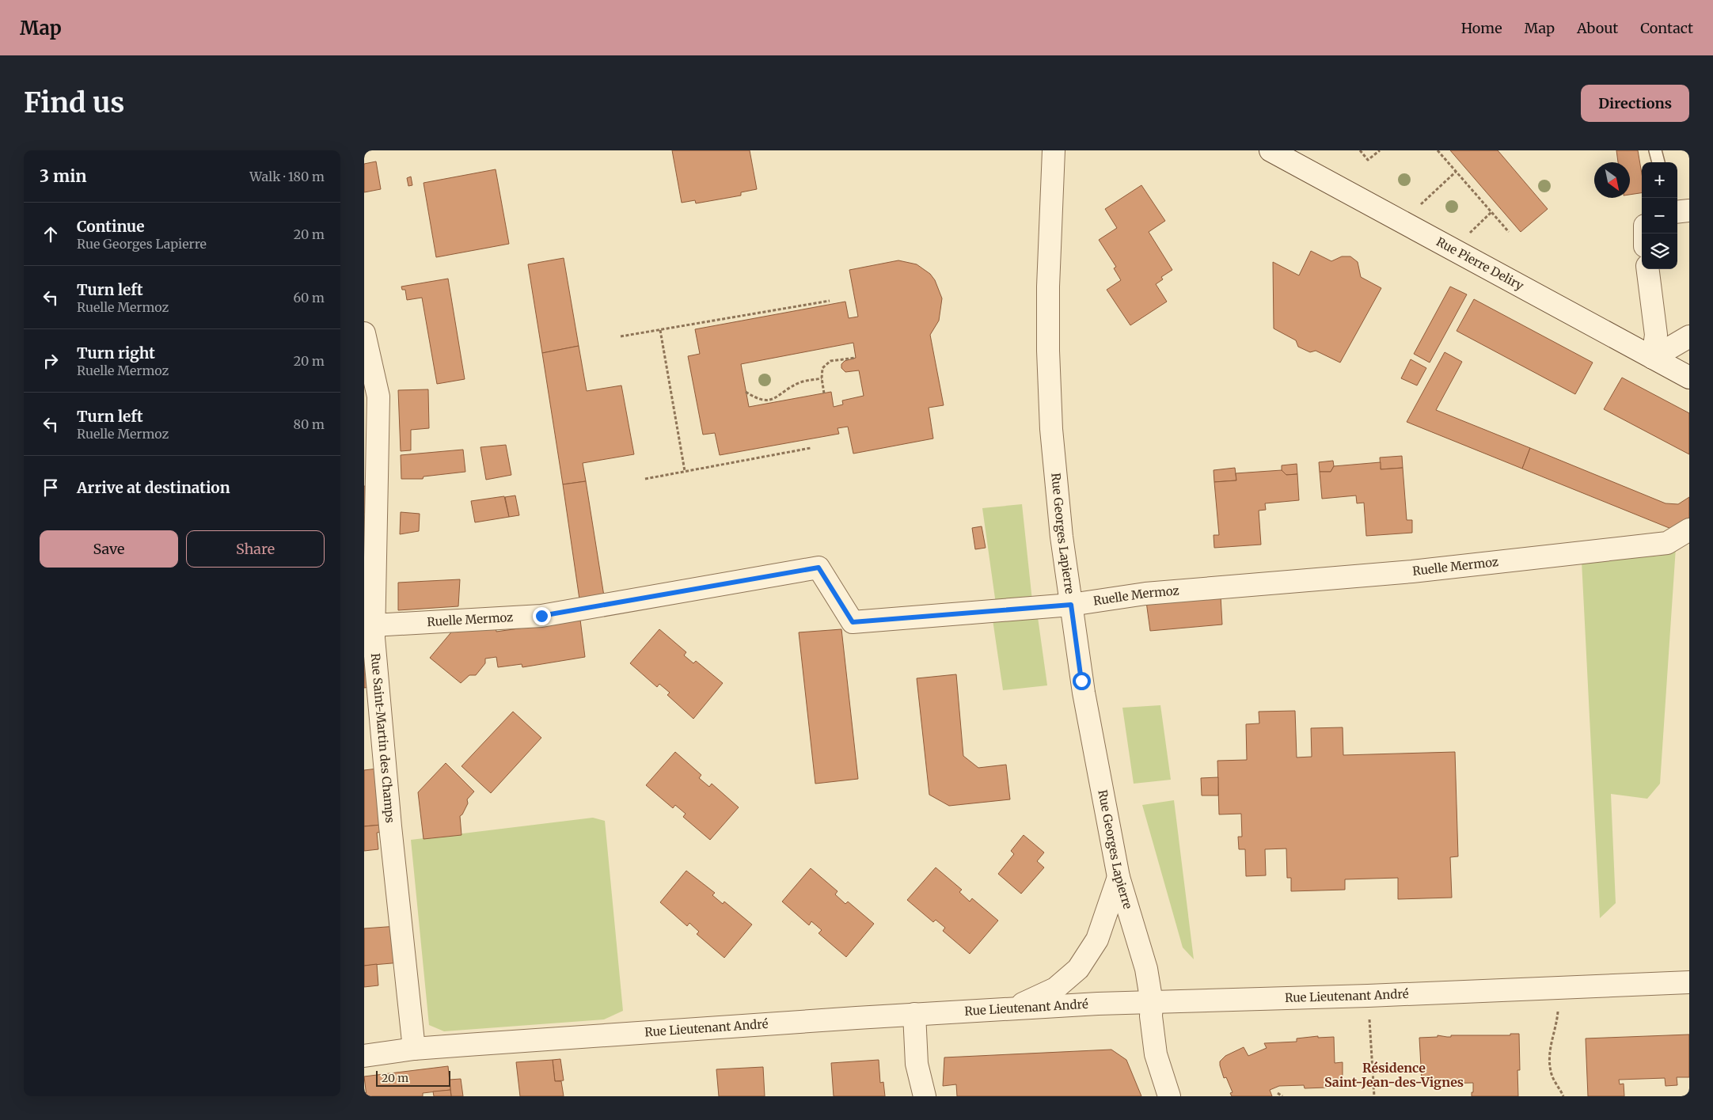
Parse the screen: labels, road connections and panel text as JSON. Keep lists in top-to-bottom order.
{
  "streets": {
    "street": [
      "Rue Pierre Deliry",
      "Rue Georges Lapierre",
      "Ruelle Mermoz",
      "Rue Saint-Martin des Champs",
      "Rue Lieutenant André"
    ]
  },
  "crossings": [
    ["Rue Georges Lapierre", "Ruelle Mermoz"],
    ["Rue Georges Lapierre", "Rue Lieutenant André"],
    ["Ruelle Mermoz", "Rue Saint-Martin des Champs"],
    ["Rue Saint-Martin des Champs", "Rue Lieutenant André"]
  ],
  "districts": ["Résidence Saint-Jean-des-Vignes"],
  "scale_bar": "20 m",
  "north": "bottom right",
  "page": {
    "header": "Map",
    "nav": [
      "Home",
      "Map",
      "About",
      "Contact"
    ],
    "buttons": [
      "Directions",
      ["Save", "Share"]
    ],
    "title": "Find us",
    "heading": ["3 min", "Walk · 180 m"],
    "map_buttons": ["+", "−"],
    "list": [
      ["Continue", "Rue Georges Lapierre", "20 m"],
      ["Turn left", "Ruelle Mermoz", "60 m"],
      ["Turn right", "Ruelle Mermoz", "20 m"],
      ["Turn left", "Ruelle Mermoz", "80 m"],
      "Arrive at destination"
    ],
    "scale": "20 m"
  }
}
